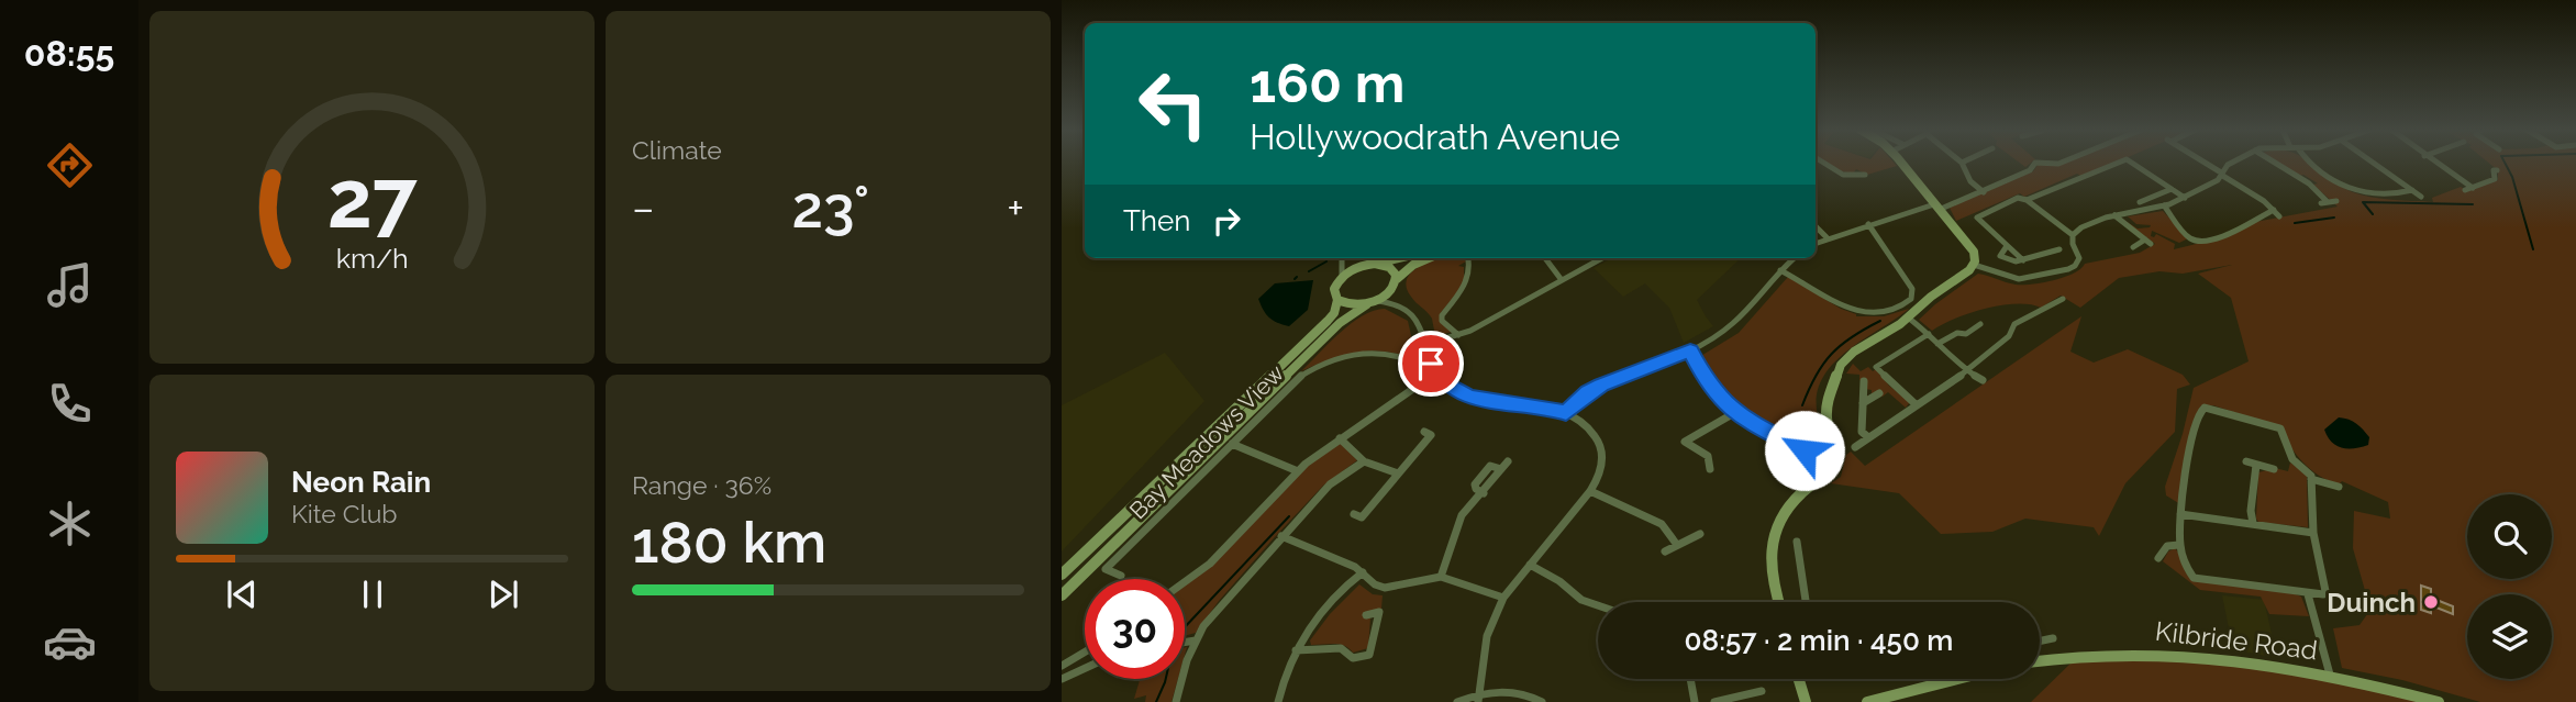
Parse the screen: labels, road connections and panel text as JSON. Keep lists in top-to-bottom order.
{
  "streets": {
    "street": ["Bay Meadows View", "Kilbride Road"]
  },
  "places": ["Duinch"],
  "page": {
    "tabs": "08:55",
    "tile": [
      "Climate",
      ["Range · 36%", "180 km"]
    ],
    "turn": ["160 m", "Hollywoodrath Avenue"],
    "heat": ["−", "23°", "+"],
    "then": "Then",
    "song": ["Neon Rain", "Kite Club"],
    "limit": "30",
    "trip": "08:57 · 2 min · 450 m",
    "gauge": ["27", "km/h"]
  }
}
